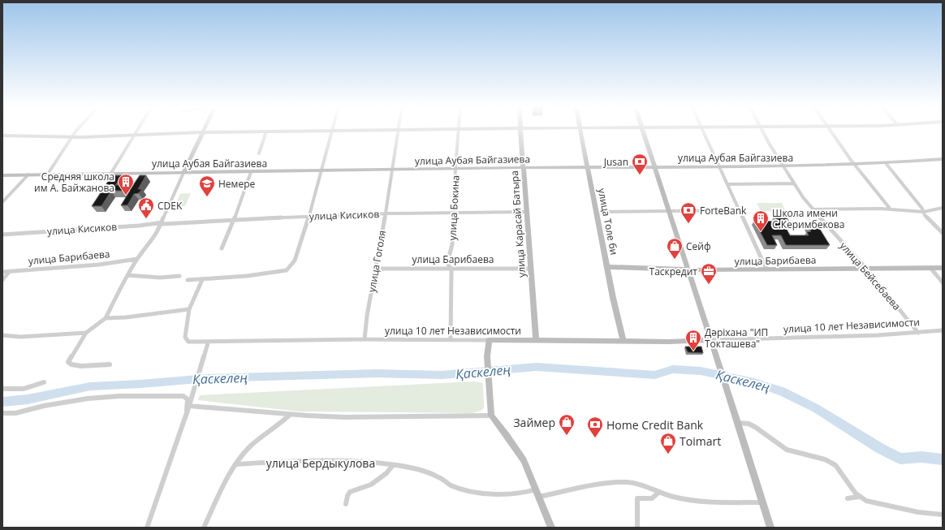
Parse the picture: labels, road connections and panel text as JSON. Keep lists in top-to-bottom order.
{
  "streets": {
    "main road": [
      "улица Аубая Байгазиева",
      "улица Толе би",
      "улица Карасай Батыра",
      "улица Барибаева",
      "улица 10 лет Независимости"
    ],
    "street": [
      "улица Бокина",
      "улица Кисиков",
      "улица Гоголя",
      "улица Бейсебаева",
      "улица Бердыкулова"
    ]
  },
  "crossings": [
    ["улица Аубая Байгазиева", "улица Бокина"],
    ["улица Аубая Байгазиева", "улица Толе би"],
    ["улица Аубая Байгазиева", "улица Карасай Батыра"],
    ["улица Аубая Байгазиева", "улица Гоголя"],
    ["улица Аубая Байгазиева", "улица Бейсебаева"],
    ["улица Бокина", "улица Кисиков"],
    ["улица Бокина", "улица Барибаева"],
    ["улица Бокина", "улица 10 лет Независимости"],
    ["улица Кисиков", "улица Карасай Батыра"],
    ["улица Кисиков", "улица Гоголя"],
    ["улица Толе би", "улица Барибаева"],
    ["улица Толе би", "улица 10 лет Независимости"],
    ["улица Карасай Батыра", "улица Барибаева"],
    ["улица Карасай Батыра", "улица 10 лет Независимости"],
    ["улица Барибаева", "улица Гоголя"],
    ["улица Барибаева", "улица Бейсебаева"],
    ["улица Гоголя", "улица 10 лет Независимости"],
    ["улица Бейсебаева", "улица 10 лет Независимости"]
  ],
  "water": ["Қаскелең"],
  "places": {
    "bank": ["Jusan", "ForteBank", "Home Credit Bank"],
    "building": ["Средняя школа им А. Байжанова", "Школа имени С.Керимбекова", "Дәріхана \"ИП Токташева\""],
    "school or university": ["Немере"],
    "public building": ["CDEK"],
    "shop": ["Сейф", "Займер", "Toimart"],
    "office": ["Таскредит"]
  }
}
